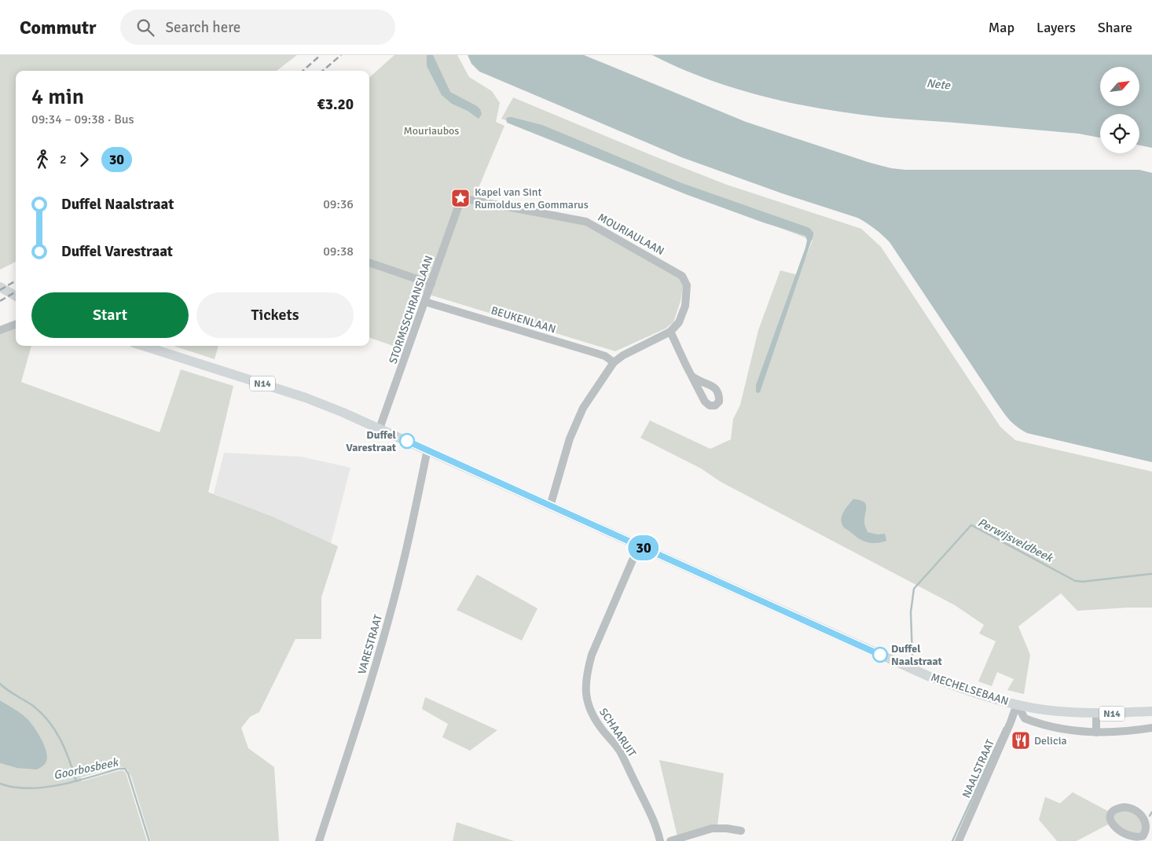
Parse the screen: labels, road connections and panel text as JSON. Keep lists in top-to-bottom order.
{
  "streets": {
    "main road": ["N14", "MECHELSEBAAN"],
    "street": [
      "MOURIAULAAN",
      "STORMSSCHRANSLAAN",
      "BEUKENLAAN",
      "VARESTRAAT",
      "SCHAARUIT",
      "NAALSTRAAT"
    ]
  },
  "crossings": [
    ["MOURIAULAAN", "STORMSSCHRANSLAAN"],
    ["STORMSSCHRANSLAAN", "BEUKENLAAN"],
    ["STORMSSCHRANSLAAN", "N14"],
    ["N14", "VARESTRAAT"],
    ["N14", "MECHELSEBAAN"],
    ["VARESTRAAT", "MECHELSEBAAN"],
    ["MECHELSEBAAN", "SCHAARUIT"],
    ["MECHELSEBAAN", "NAALSTRAAT"]
  ],
  "water": ["Nete", "Perwijsveldbeek", "Goorbosbeek"],
  "parks": ["Mouriaubos"],
  "places": {
    "place": ["Kapel van Sint Rumoldus en Gommarus"],
    "other": ["Duffel Varestraat", "Duffel Naalstraat"],
    "restaurant": ["Delicia"]
  },
  "lines": ["bus line 30"],
  "north": "top right",
  "page": {
    "header": "Commutr",
    "search": "Search here",
    "nav": ["Map", "Layers", "Share"],
    "on_map": "30",
    "heading": ["4 min", "09:34 – 09:38 · Bus", "€3.20"],
    "legs": ["2", "30"],
    "list": [
      {
        "name": "Duffel Naalstraat",
        "value": "09:36"
      },
      {
        "name": "Duffel Varestraat",
        "value": "09:38"
      }
    ],
    "buttons": ["Start", "Tickets"]
  }
}
